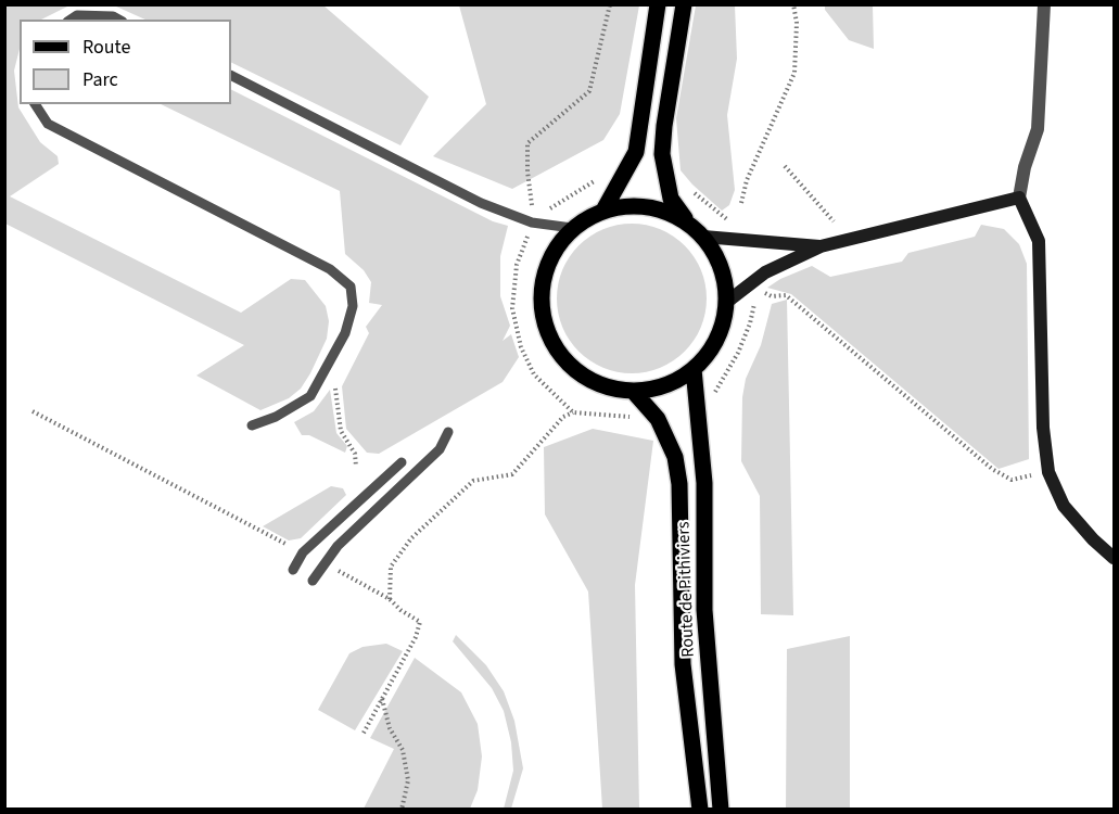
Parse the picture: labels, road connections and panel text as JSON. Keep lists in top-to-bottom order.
{
  "streets": {
    "main road": ["Route de Pithiviers"]
  },
  "legend": ["Route", "Parc"]
}
